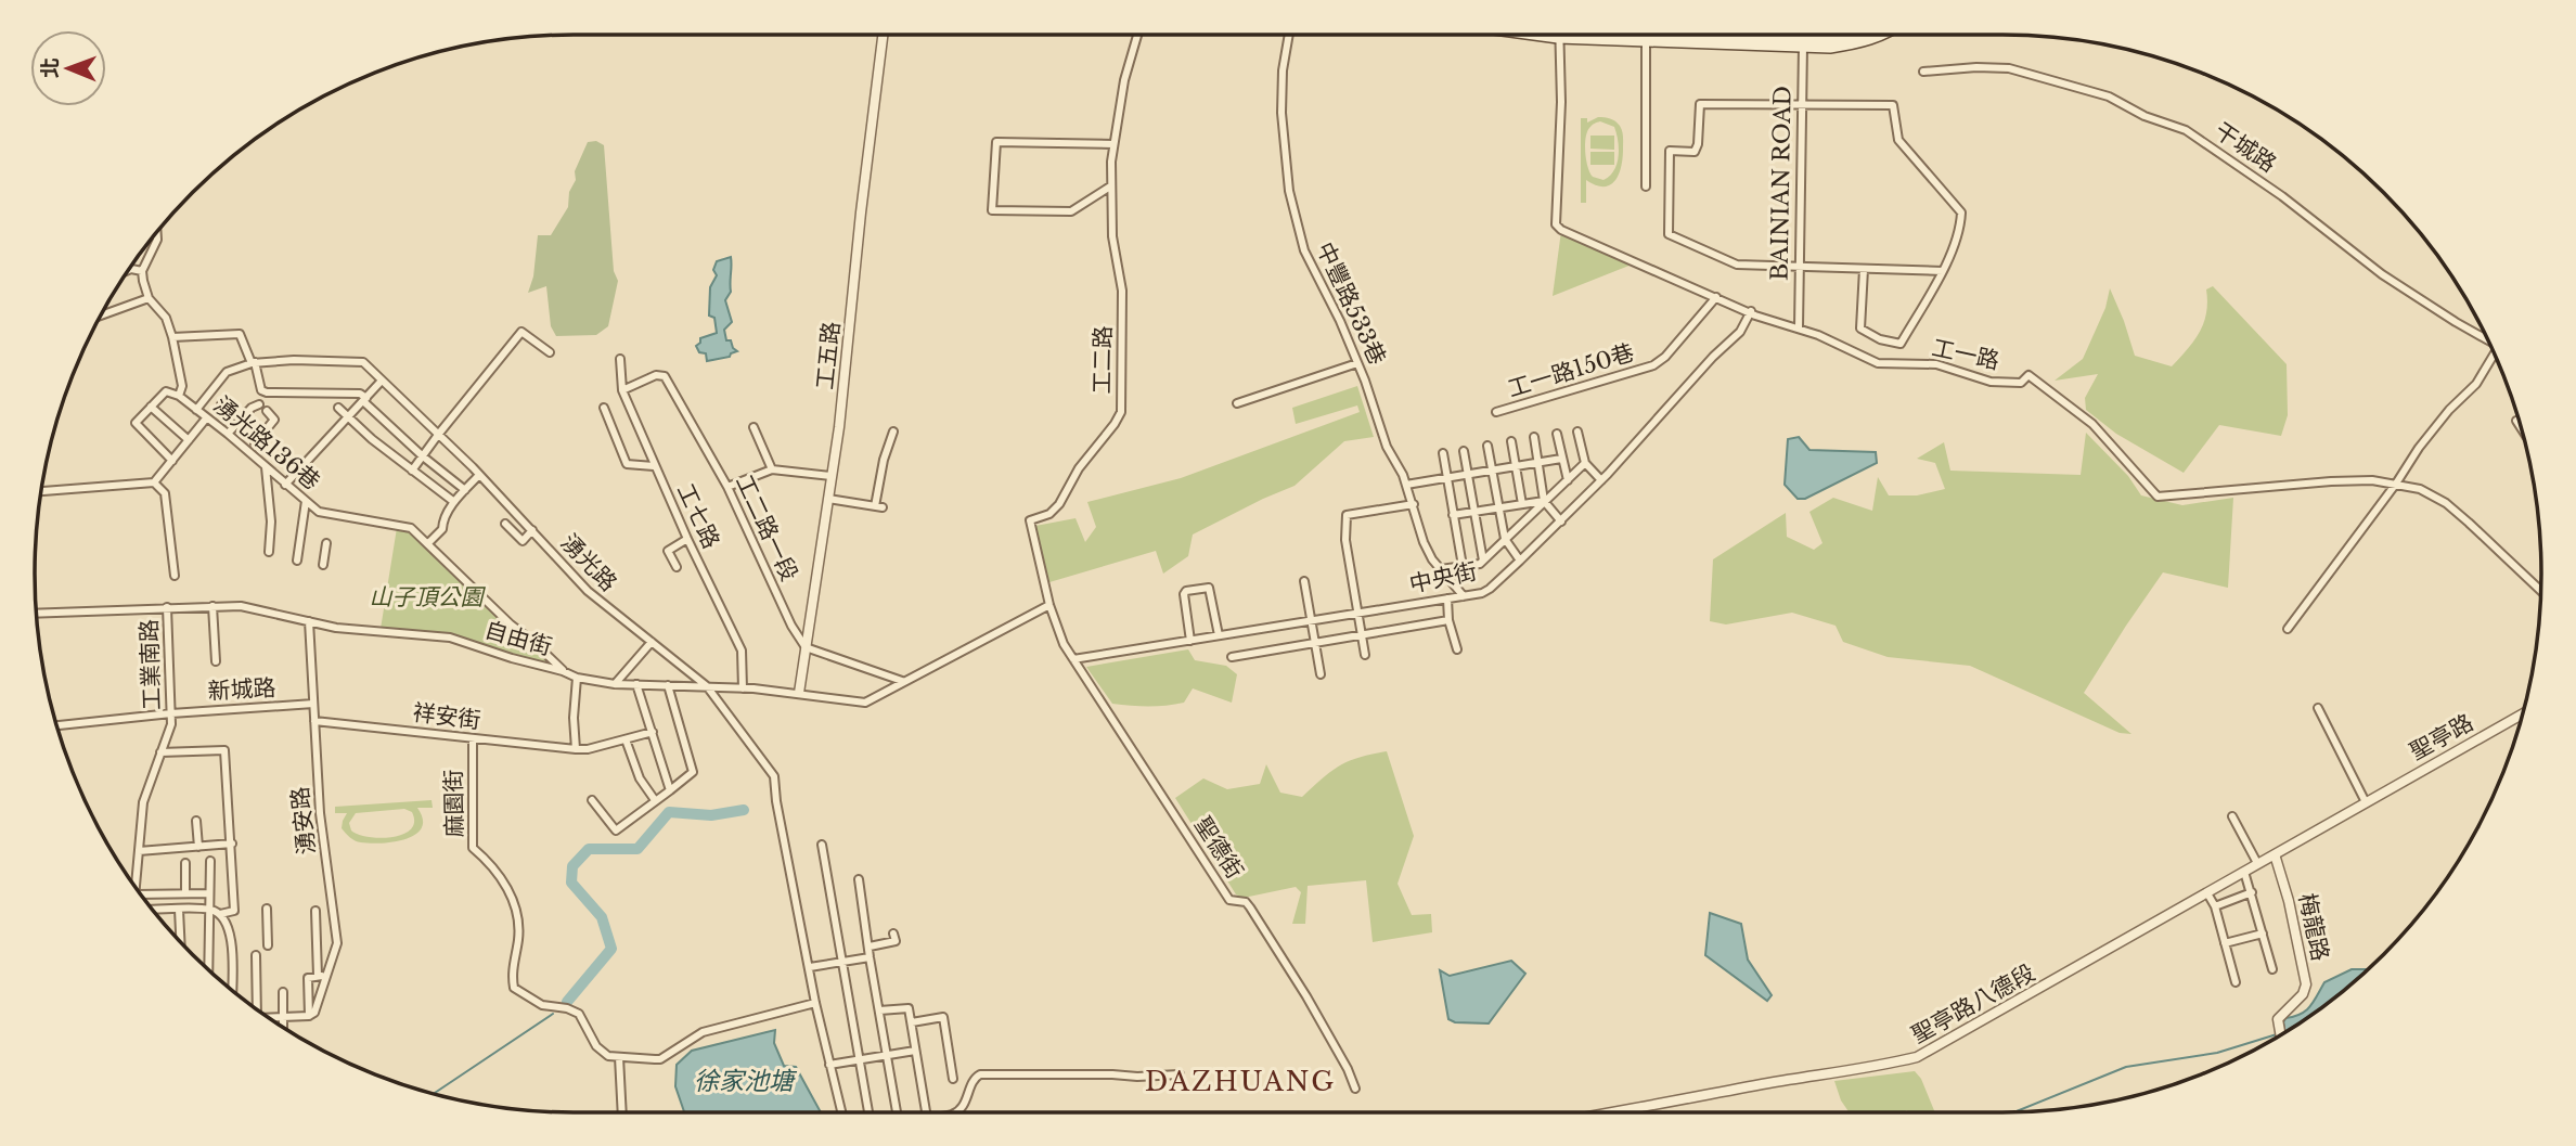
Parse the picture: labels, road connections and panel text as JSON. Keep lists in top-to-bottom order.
{
  "streets": {
    "street": [
      "干城路",
      "BAINIAN ROAD",
      "中豐路533巷",
      "工一路",
      "工五路",
      "工二路",
      "工一路150巷",
      "湧光路136巷",
      "工七路",
      "工二路一段",
      "湧光路",
      "中央街",
      "自由街",
      "工業南路",
      "新城路",
      "祥安街",
      "聖亭路",
      "麻園街",
      "湧安路",
      "聖德街",
      "梅龍路",
      "聖亭路八德段"
    ]
  },
  "crossings": [
    ["BAINIAN ROAD", "工一路"],
    ["中豐路533巷", "中央街"],
    ["工一路", "工一路150巷"],
    ["工一路", "中央街"],
    ["工五路", "工二路一段"],
    ["工五路", "自由街"],
    ["工二路", "中央街"],
    ["工二路", "聖德街"],
    ["湧光路136巷", "自由街"],
    ["工七路", "工二路一段"],
    ["工七路", "自由街"],
    ["湧光路", "自由街"],
    ["中央街", "聖德街"],
    ["自由街", "工業南路"],
    ["自由街", "湧安路"],
    ["工業南路", "新城路"],
    ["新城路", "湧安路"],
    ["祥安街", "麻園街"],
    ["祥安街", "湧安路"],
    ["聖亭路", "聖亭路八德段"],
    ["梅龍路", "聖亭路八德段"]
  ],
  "districts": ["DAZHUANG"],
  "water": ["徐家池塘"],
  "parks": ["山子頂公園"],
  "north": "left"
}
